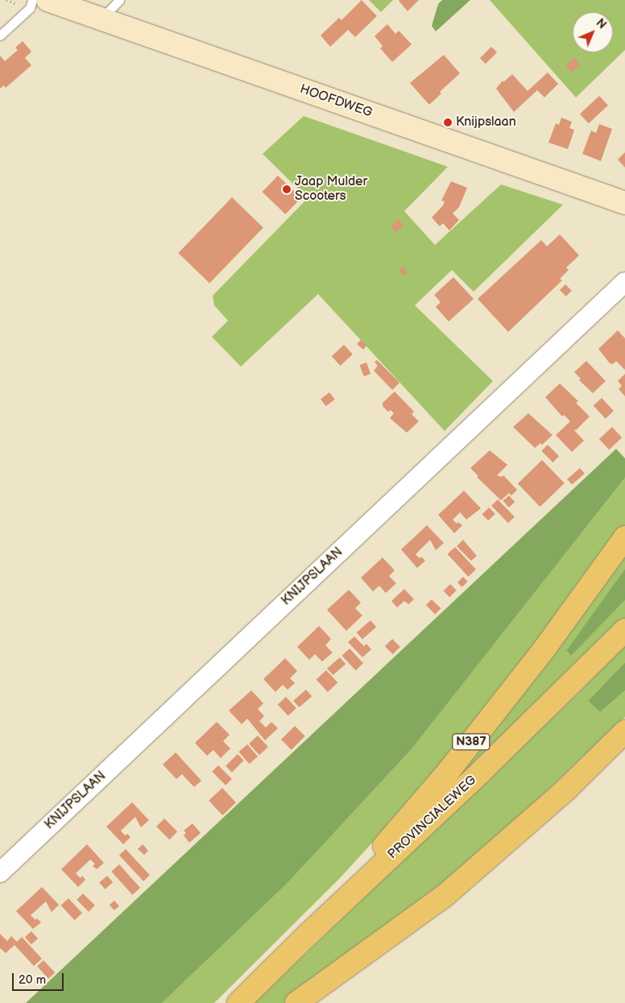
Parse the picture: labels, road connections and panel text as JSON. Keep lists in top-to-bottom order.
{
  "streets": {
    "highway": ["N387", "PROVINCIALEWEG"],
    "main road": ["HOOFDWEG"],
    "street": ["KNIJPSLAAN"]
  },
  "crossings": [
    ["N387", "PROVINCIALEWEG"]
  ],
  "places": ["Knijpslaan", "Jaap Mulder Scooters"],
  "scale_bar": "20 m",
  "north": "top right"
}
